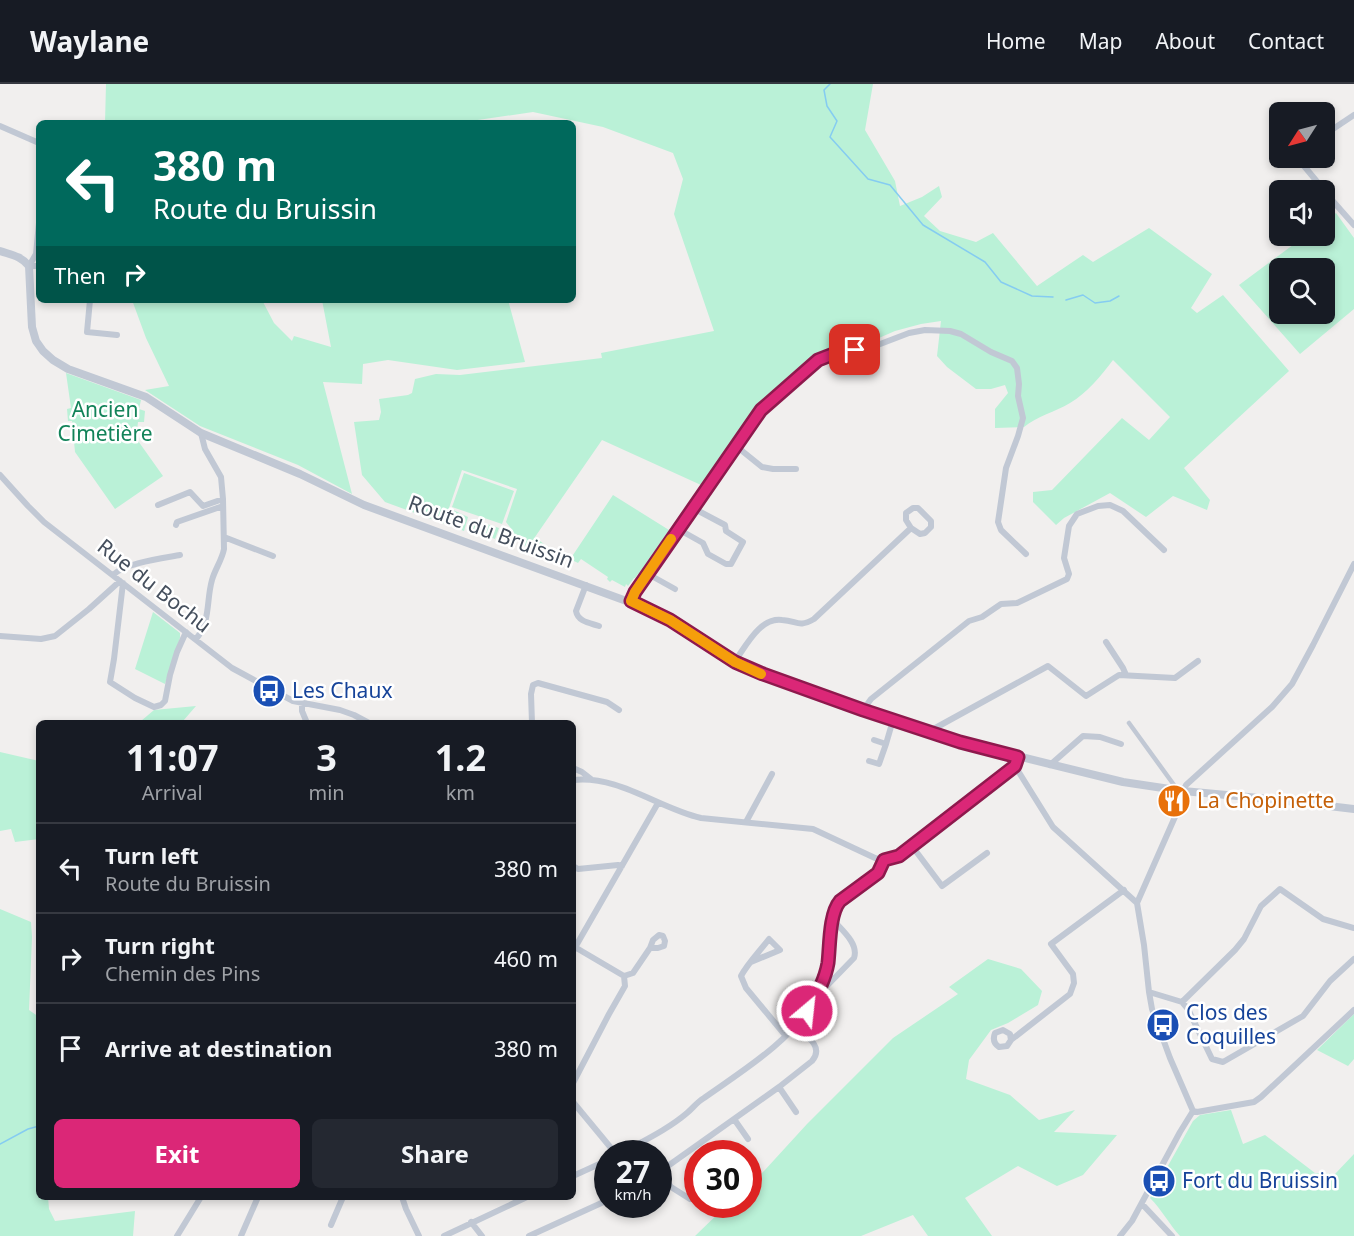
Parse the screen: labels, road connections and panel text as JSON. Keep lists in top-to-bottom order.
{
  "streets": {
    "street": ["Route du Bruissin", "Rue du Bochu"]
  },
  "parks": ["Ancien Cimetière"],
  "places": {
    "bus stop": ["Les Chaux", "Clos des Coquilles", "Fort du Bruissin"],
    "restaurant": ["La Chopinette"]
  },
  "north": "bottom left",
  "page": {
    "header": "Waylane",
    "nav": [
      "Home",
      "Map",
      "About",
      "Contact"
    ],
    "turn": ["380 m", "Route du Bruissin"],
    "then": "Then",
    "eta": [
      "11:07",
      "Arrival",
      "3",
      "min",
      "1.2",
      "km"
    ],
    "list": [
      {
        "name": "Turn left",
        "note": "Route du Bruissin",
        "value": "380 m"
      },
      {
        "name": "Turn right",
        "note": "Chemin des Pins",
        "value": "460 m"
      },
      {
        "name": "Arrive at destination",
        "value": "380 m"
      }
    ],
    "buttons": ["Exit", "Share"],
    "speed": "27 km/h",
    "limit": "30"
  }
}
